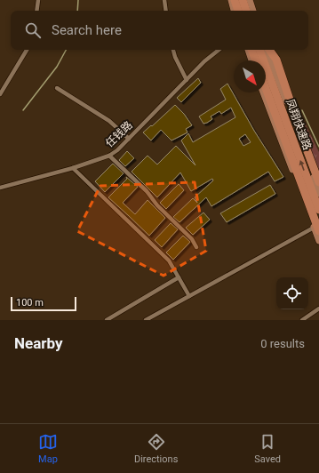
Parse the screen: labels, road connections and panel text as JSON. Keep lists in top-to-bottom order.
{
  "streets": {
    "highway": ["凤翔快速路"],
    "street": ["任钱路"]
  },
  "scale_bar": "100 m",
  "north": "bottom right",
  "page": {
    "search": "Search here",
    "scale": "100 m",
    "heading": ["Nearby", "0 results"],
    "nav": ["Map", "Directions", "Saved"]
  }
}
